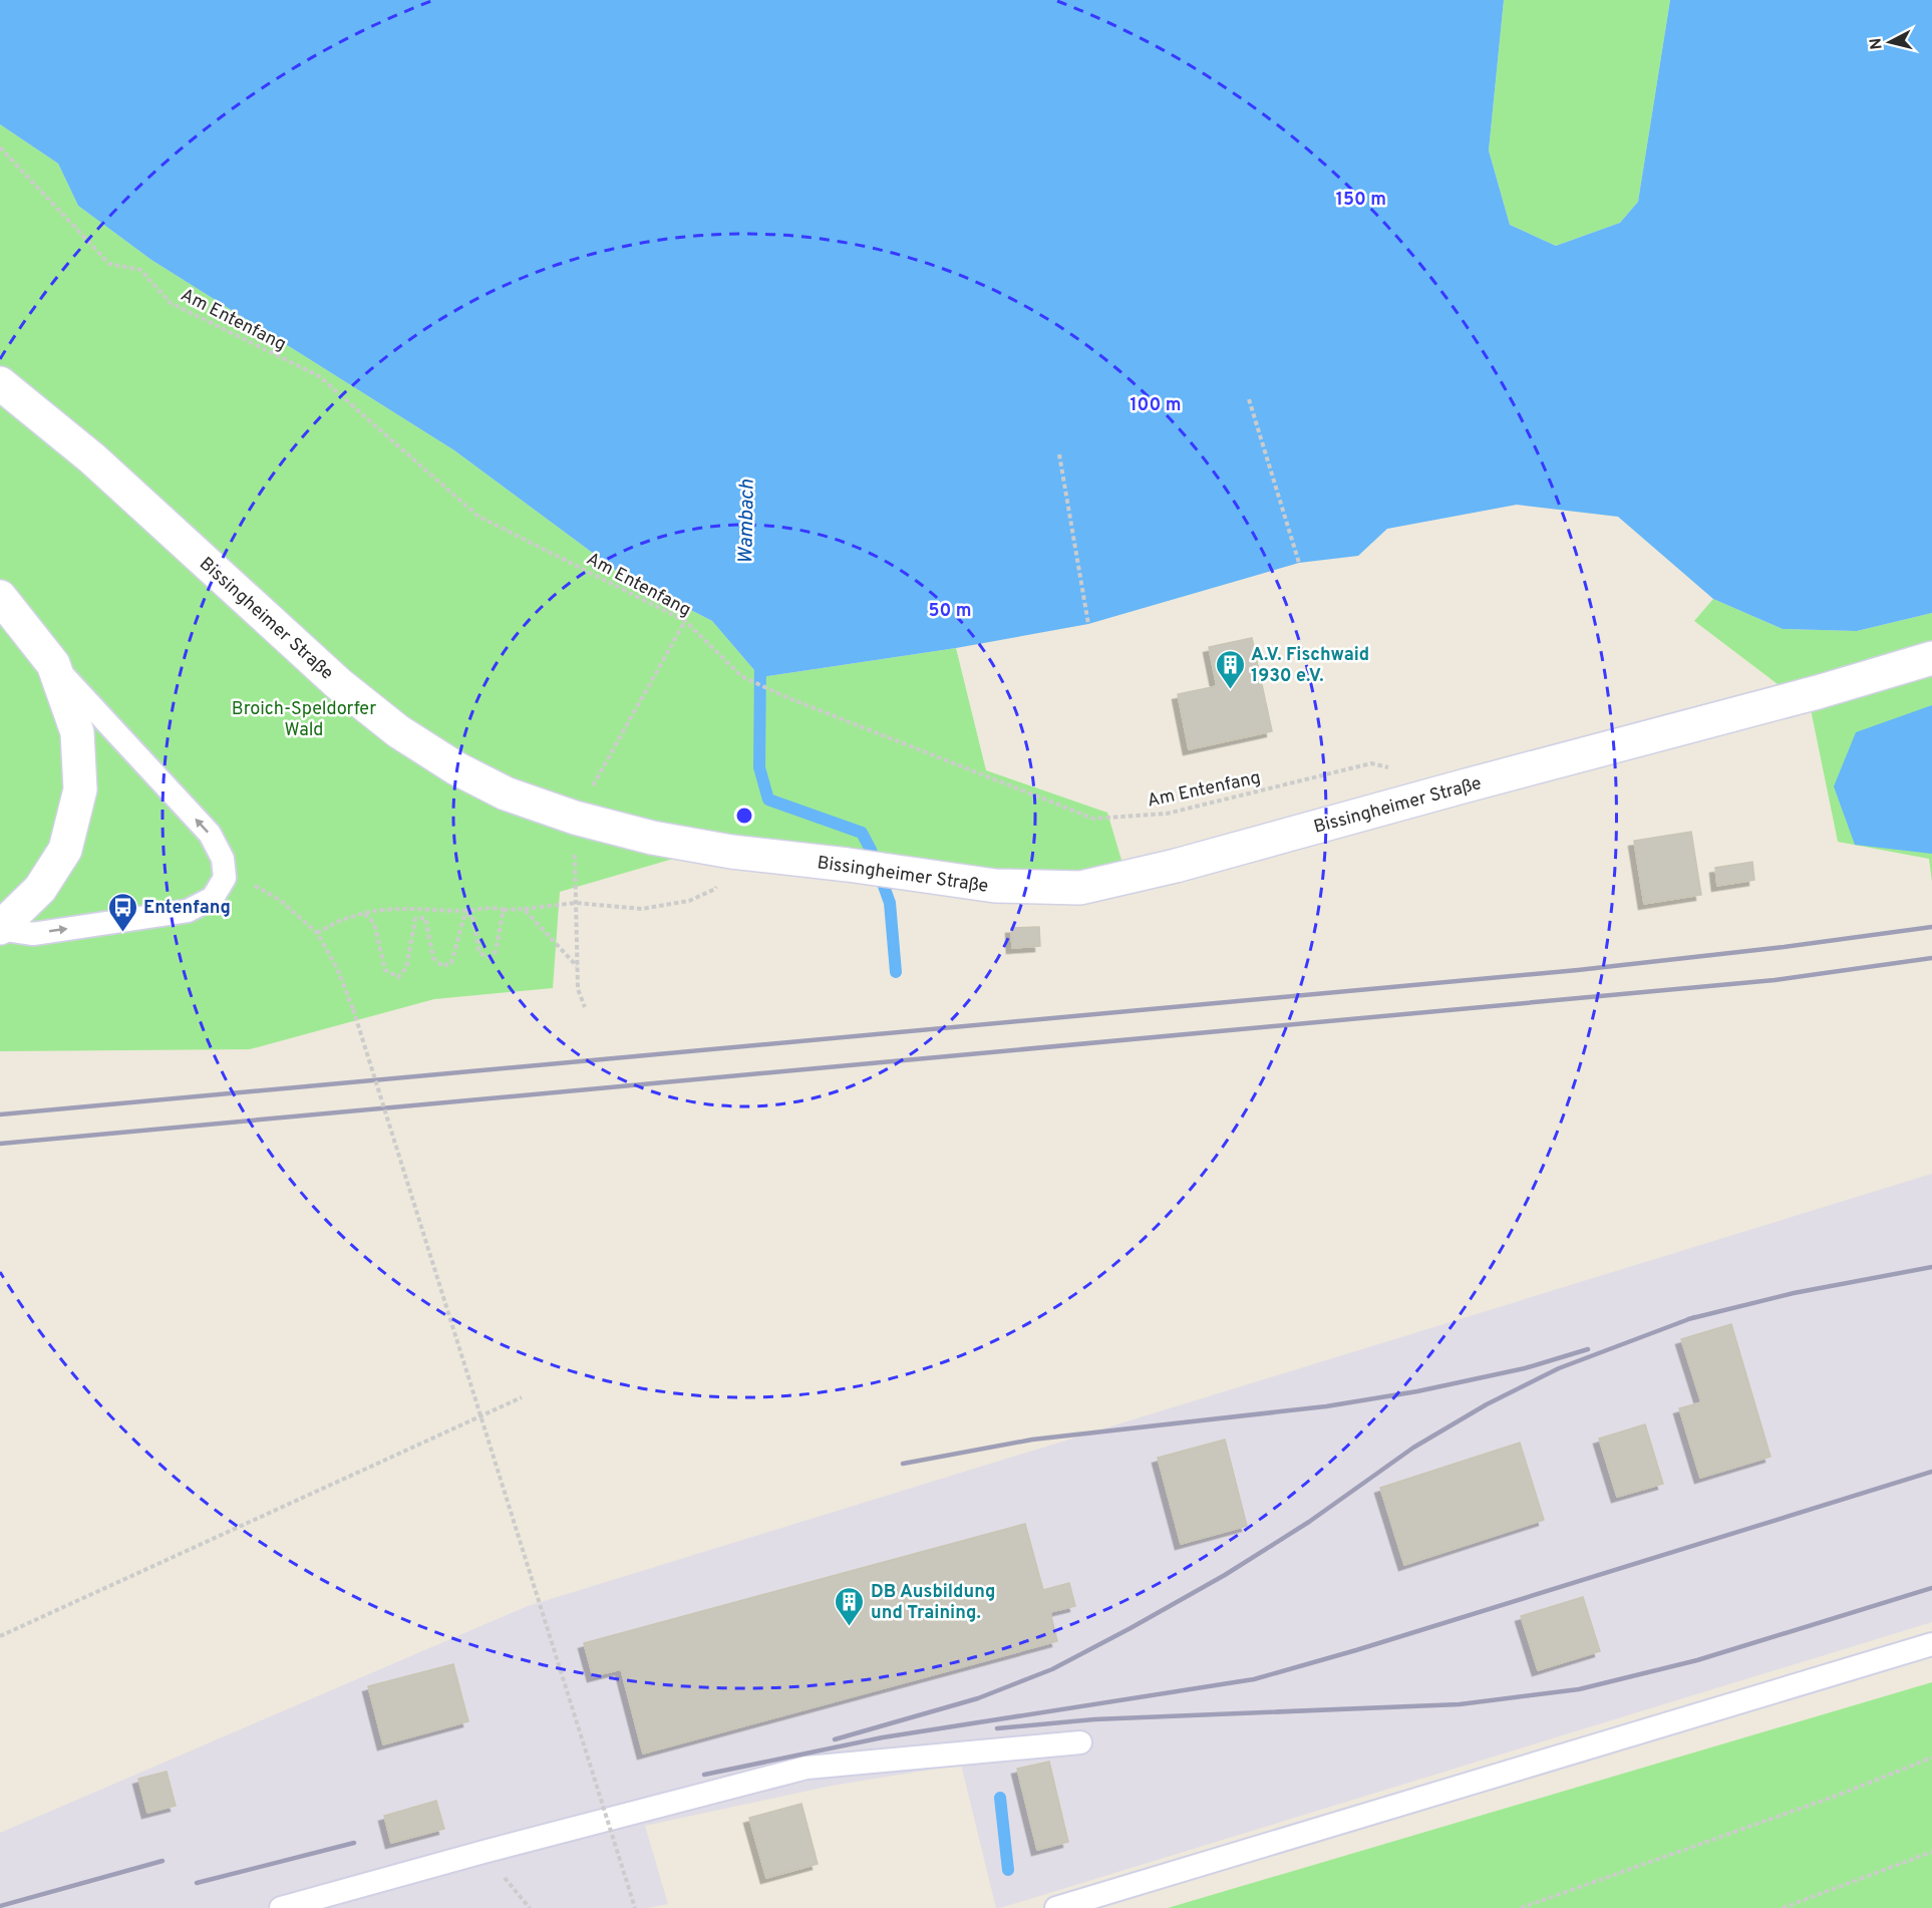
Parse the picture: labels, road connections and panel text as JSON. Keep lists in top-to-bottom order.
{
  "streets": {
    "street": ["Bissingheimer Straße"],
    "path": ["Am Entenfang"]
  },
  "water": ["Wambach"],
  "parks": ["Broich-Speldorfer Wald"],
  "places": {
    "building": ["A.V. Fischwaid 1930 e.V.", "DB Ausbildung und Training."],
    "bus stop": ["Entenfang"]
  },
  "north": "left",
  "rings": ["150 m", "100 m", "50 m"]
}
